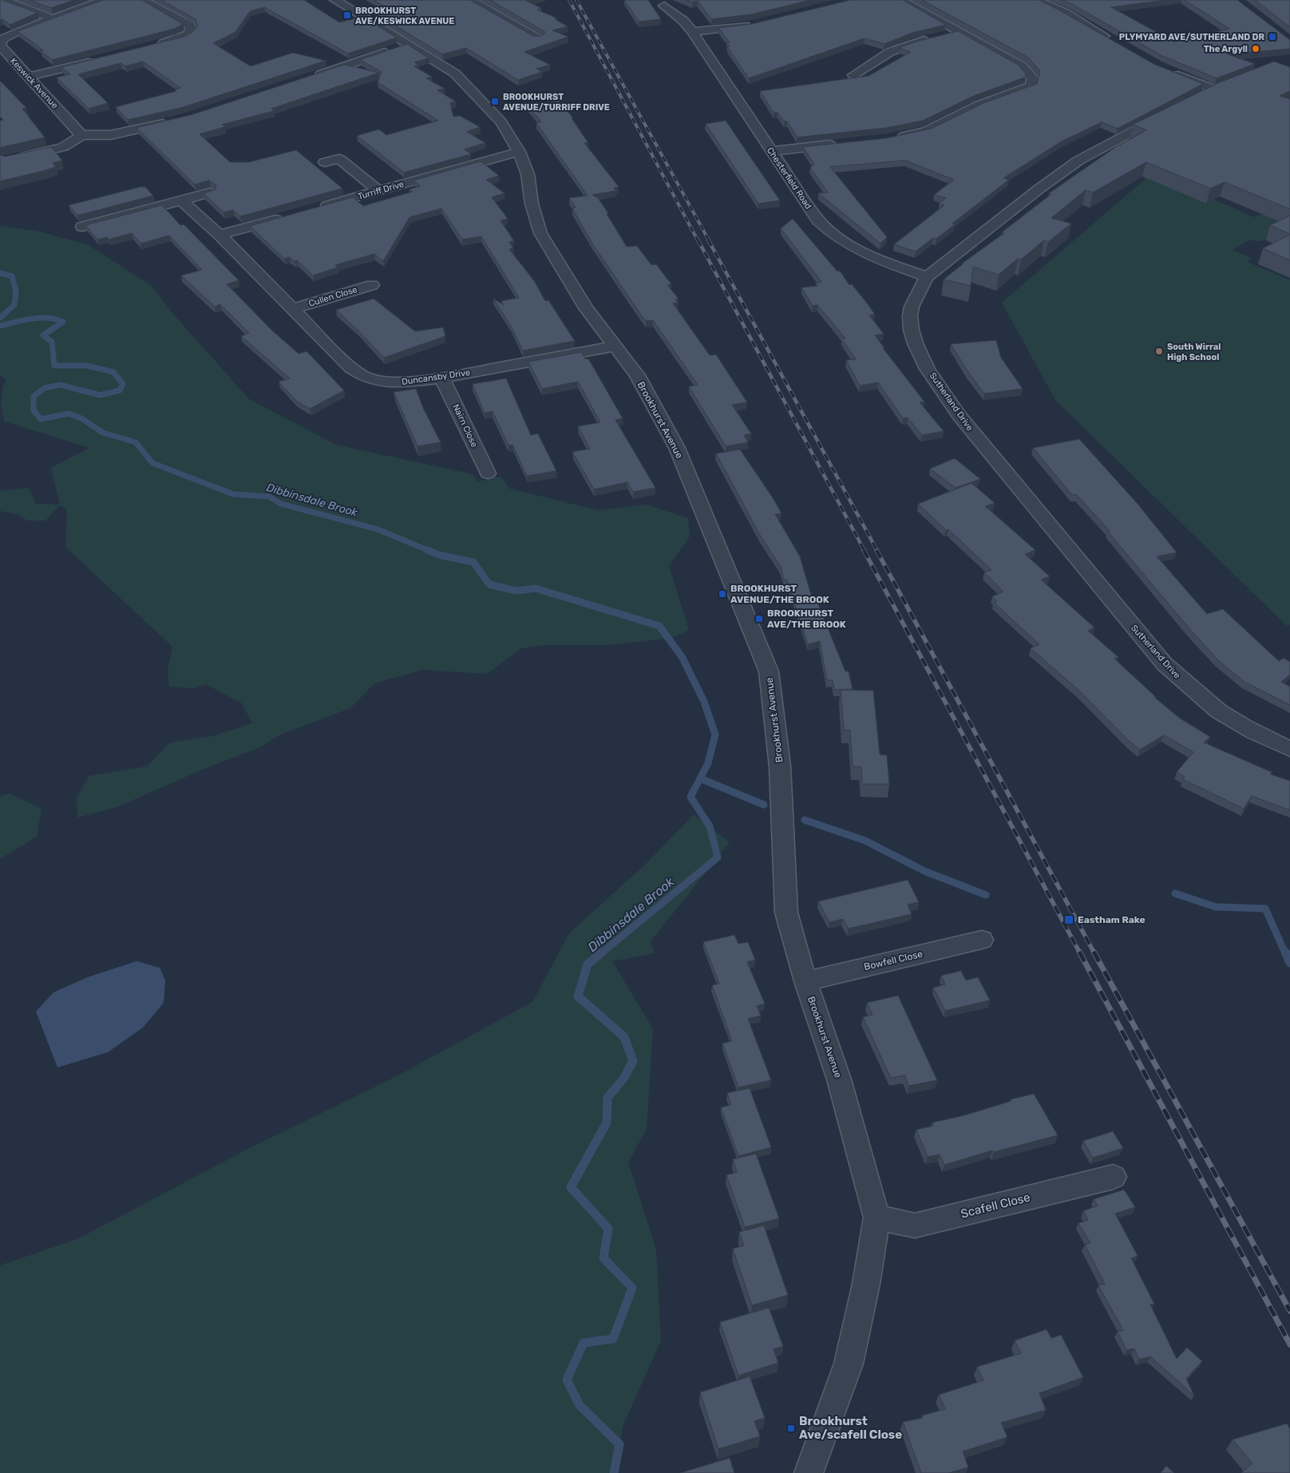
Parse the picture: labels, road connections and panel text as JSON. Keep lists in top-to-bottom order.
{
  "streets": {
    "street": [
      "Keswick Avenue",
      "Chesterfield Road",
      "Turriff Drive",
      "Cullen Close",
      "Duncansby Drive",
      "Sutherland Drive",
      "Brookhurst Avenue",
      "Nairn Close",
      "Bowfell Close",
      "Scafell Close"
    ]
  },
  "crossings": [
    ["Chesterfield Road", "Sutherland Drive"],
    ["Turriff Drive", "Brookhurst Avenue"],
    ["Cullen Close", "Duncansby Drive"],
    ["Duncansby Drive", "Brookhurst Avenue"],
    ["Duncansby Drive", "Nairn Close"],
    ["Brookhurst Avenue", "Bowfell Close"],
    ["Brookhurst Avenue", "Scafell Close"]
  ],
  "water": ["Dibbinsdale Brook"],
  "places": {
    "transit": [
      "BROOKHURST AVE/KESWICK AVENUE",
      "PLYMYARD AVE/SUTHERLAND DR",
      "BROOKHURST AVENUE/TURRIFF DRIVE",
      "BROOKHURST AVENUE/THE BROOK",
      "BROOKHURST AVE/THE BROOK",
      "Eastham Rake",
      "Brookhurst Ave/scafell Close"
    ],
    "other": ["The Argyll", "South Wirral High School"]
  }
}
